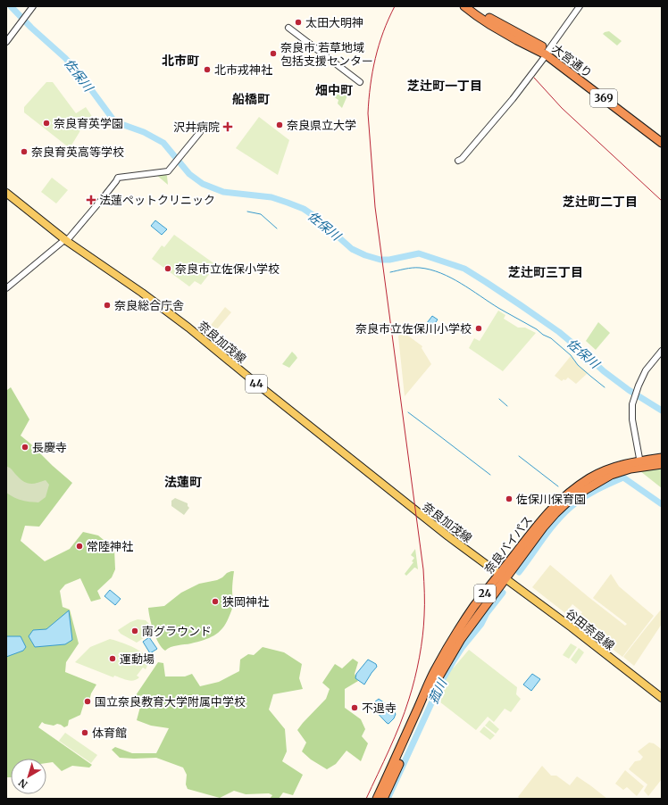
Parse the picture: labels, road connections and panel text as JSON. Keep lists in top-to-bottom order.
{
  "streets": {
    "highway": [
      "大宮通り",
      "369",
      "奈良バイパス",
      "24"
    ],
    "main road": ["奈良加茂線", "44", "谷田奈良線"]
  },
  "crossings": [
    ["奈良加茂線", "奈良バイパス"],
    ["奈良加茂線", "谷田奈良線"],
    ["奈良バイパス", "谷田奈良線"]
  ],
  "districts": [
    "北市町",
    "芝辻町一丁目",
    "畑中町",
    "船橋町",
    "芝辻町二丁目",
    "芝辻町三丁目",
    "法蓮町"
  ],
  "water": ["佐保川", "菰川"],
  "places": {
    "other": [
      "太田大明神",
      "奈良市 若草地域 包括支援センター",
      "北市戎神社",
      "奈良育英学園",
      "奈良県立大学",
      "奈良育英高等学校",
      "奈良市立佐保小学校",
      "奈良総合庁舎",
      "奈良市立佐保川小学校",
      "長慶寺",
      "佐保川保育園",
      "常陸神社",
      "狭岡神社",
      "南グラウンド",
      "運動場",
      "国立奈良教育大学附属中学校",
      "不退寺",
      "体育館"
    ],
    "health": ["沢井病院", "法蓮ペットクリニック"]
  },
  "north": "bottom left"
}
